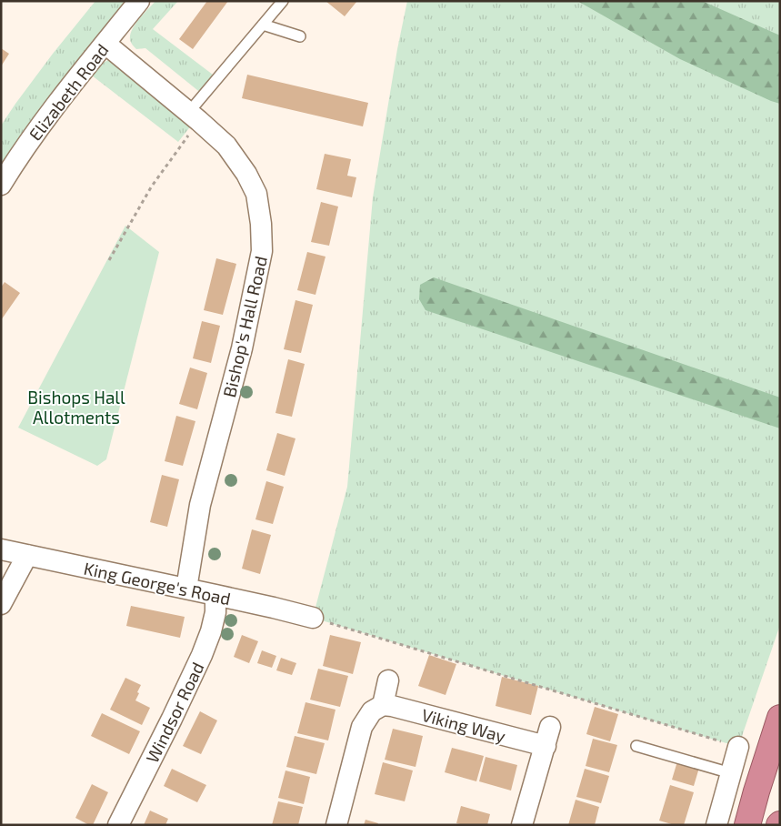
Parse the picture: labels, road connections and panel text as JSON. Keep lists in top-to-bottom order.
{
  "streets": {
    "street": [
      "Elizabeth Road",
      "Bishop's Hall Road",
      "King George's Road",
      "Windsor Road",
      "Viking Way"
    ]
  },
  "crossings": [
    ["Elizabeth Road", "Bishop's Hall Road"],
    ["Bishop's Hall Road", "King George's Road"],
    ["King George's Road", "Windsor Road"]
  ],
  "parks": ["Bishops Hall Allotments"]
}
